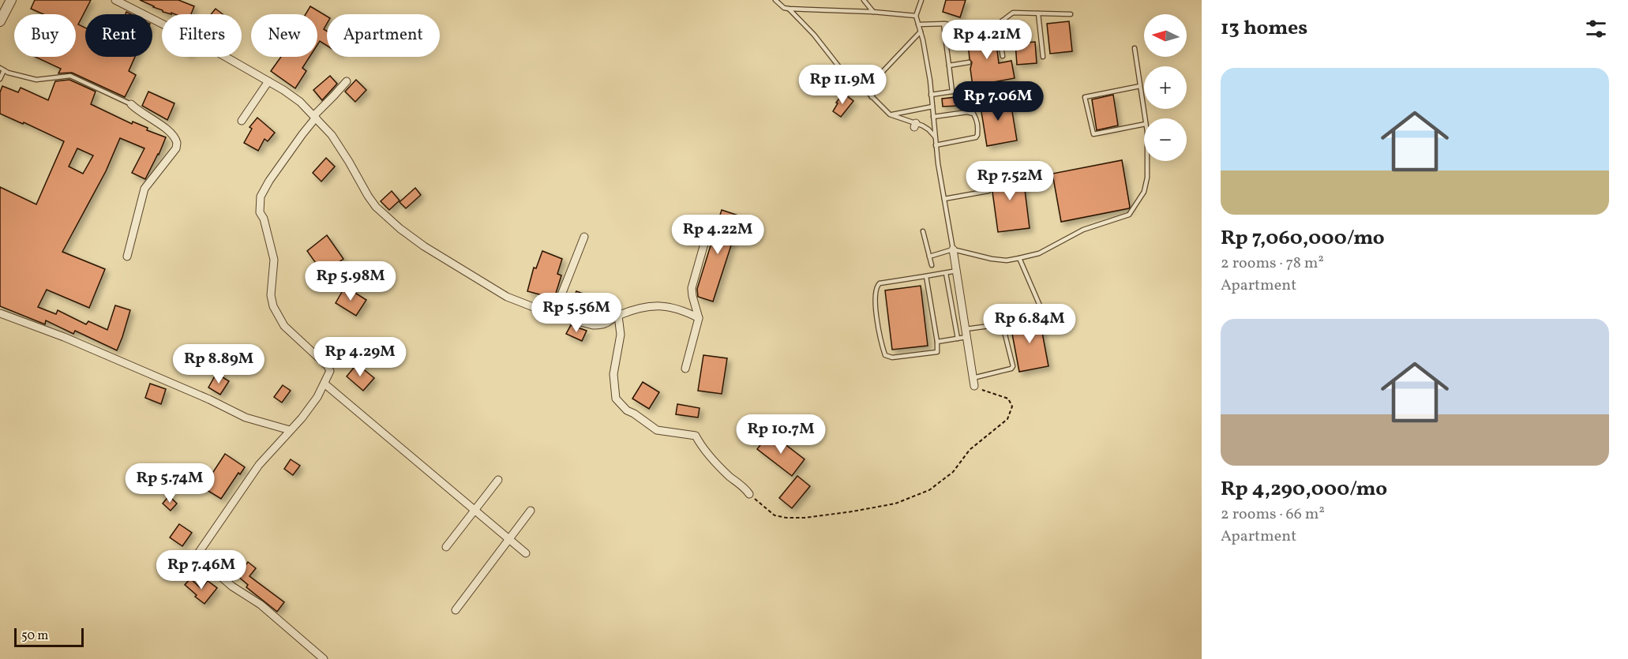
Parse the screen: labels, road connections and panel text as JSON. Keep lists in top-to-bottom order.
{
  "scale_bar": "50 m",
  "north": "left",
  "page": {
    "heading": "13 homes",
    "map_buttons": ["+", "−"],
    "chip": [
      "Buy",
      "Rent",
      "Filters",
      "New",
      "Apartment"
    ],
    "price": [
      "Rp 4.21M",
      "Rp 11.9M",
      "Rp 7.06M",
      "Rp 7.52M",
      "Rp 4.22M",
      "Rp 5.98M",
      "Rp 5.56M",
      "Rp 6.84M",
      "Rp 4.29M",
      "Rp 8.89M",
      "Rp 10.7M",
      "Rp 5.74M",
      "Rp 7.46M"
    ],
    "list": [
      {
        "name": "Rp 7,060,000/mo",
        "note": "2 rooms · 78 m² · Apartment"
      },
      {
        "name": "Rp 4,290,000/mo",
        "note": "2 rooms · 66 m² · Apartment"
      }
    ],
    "scale": "50 m"
  }
}
